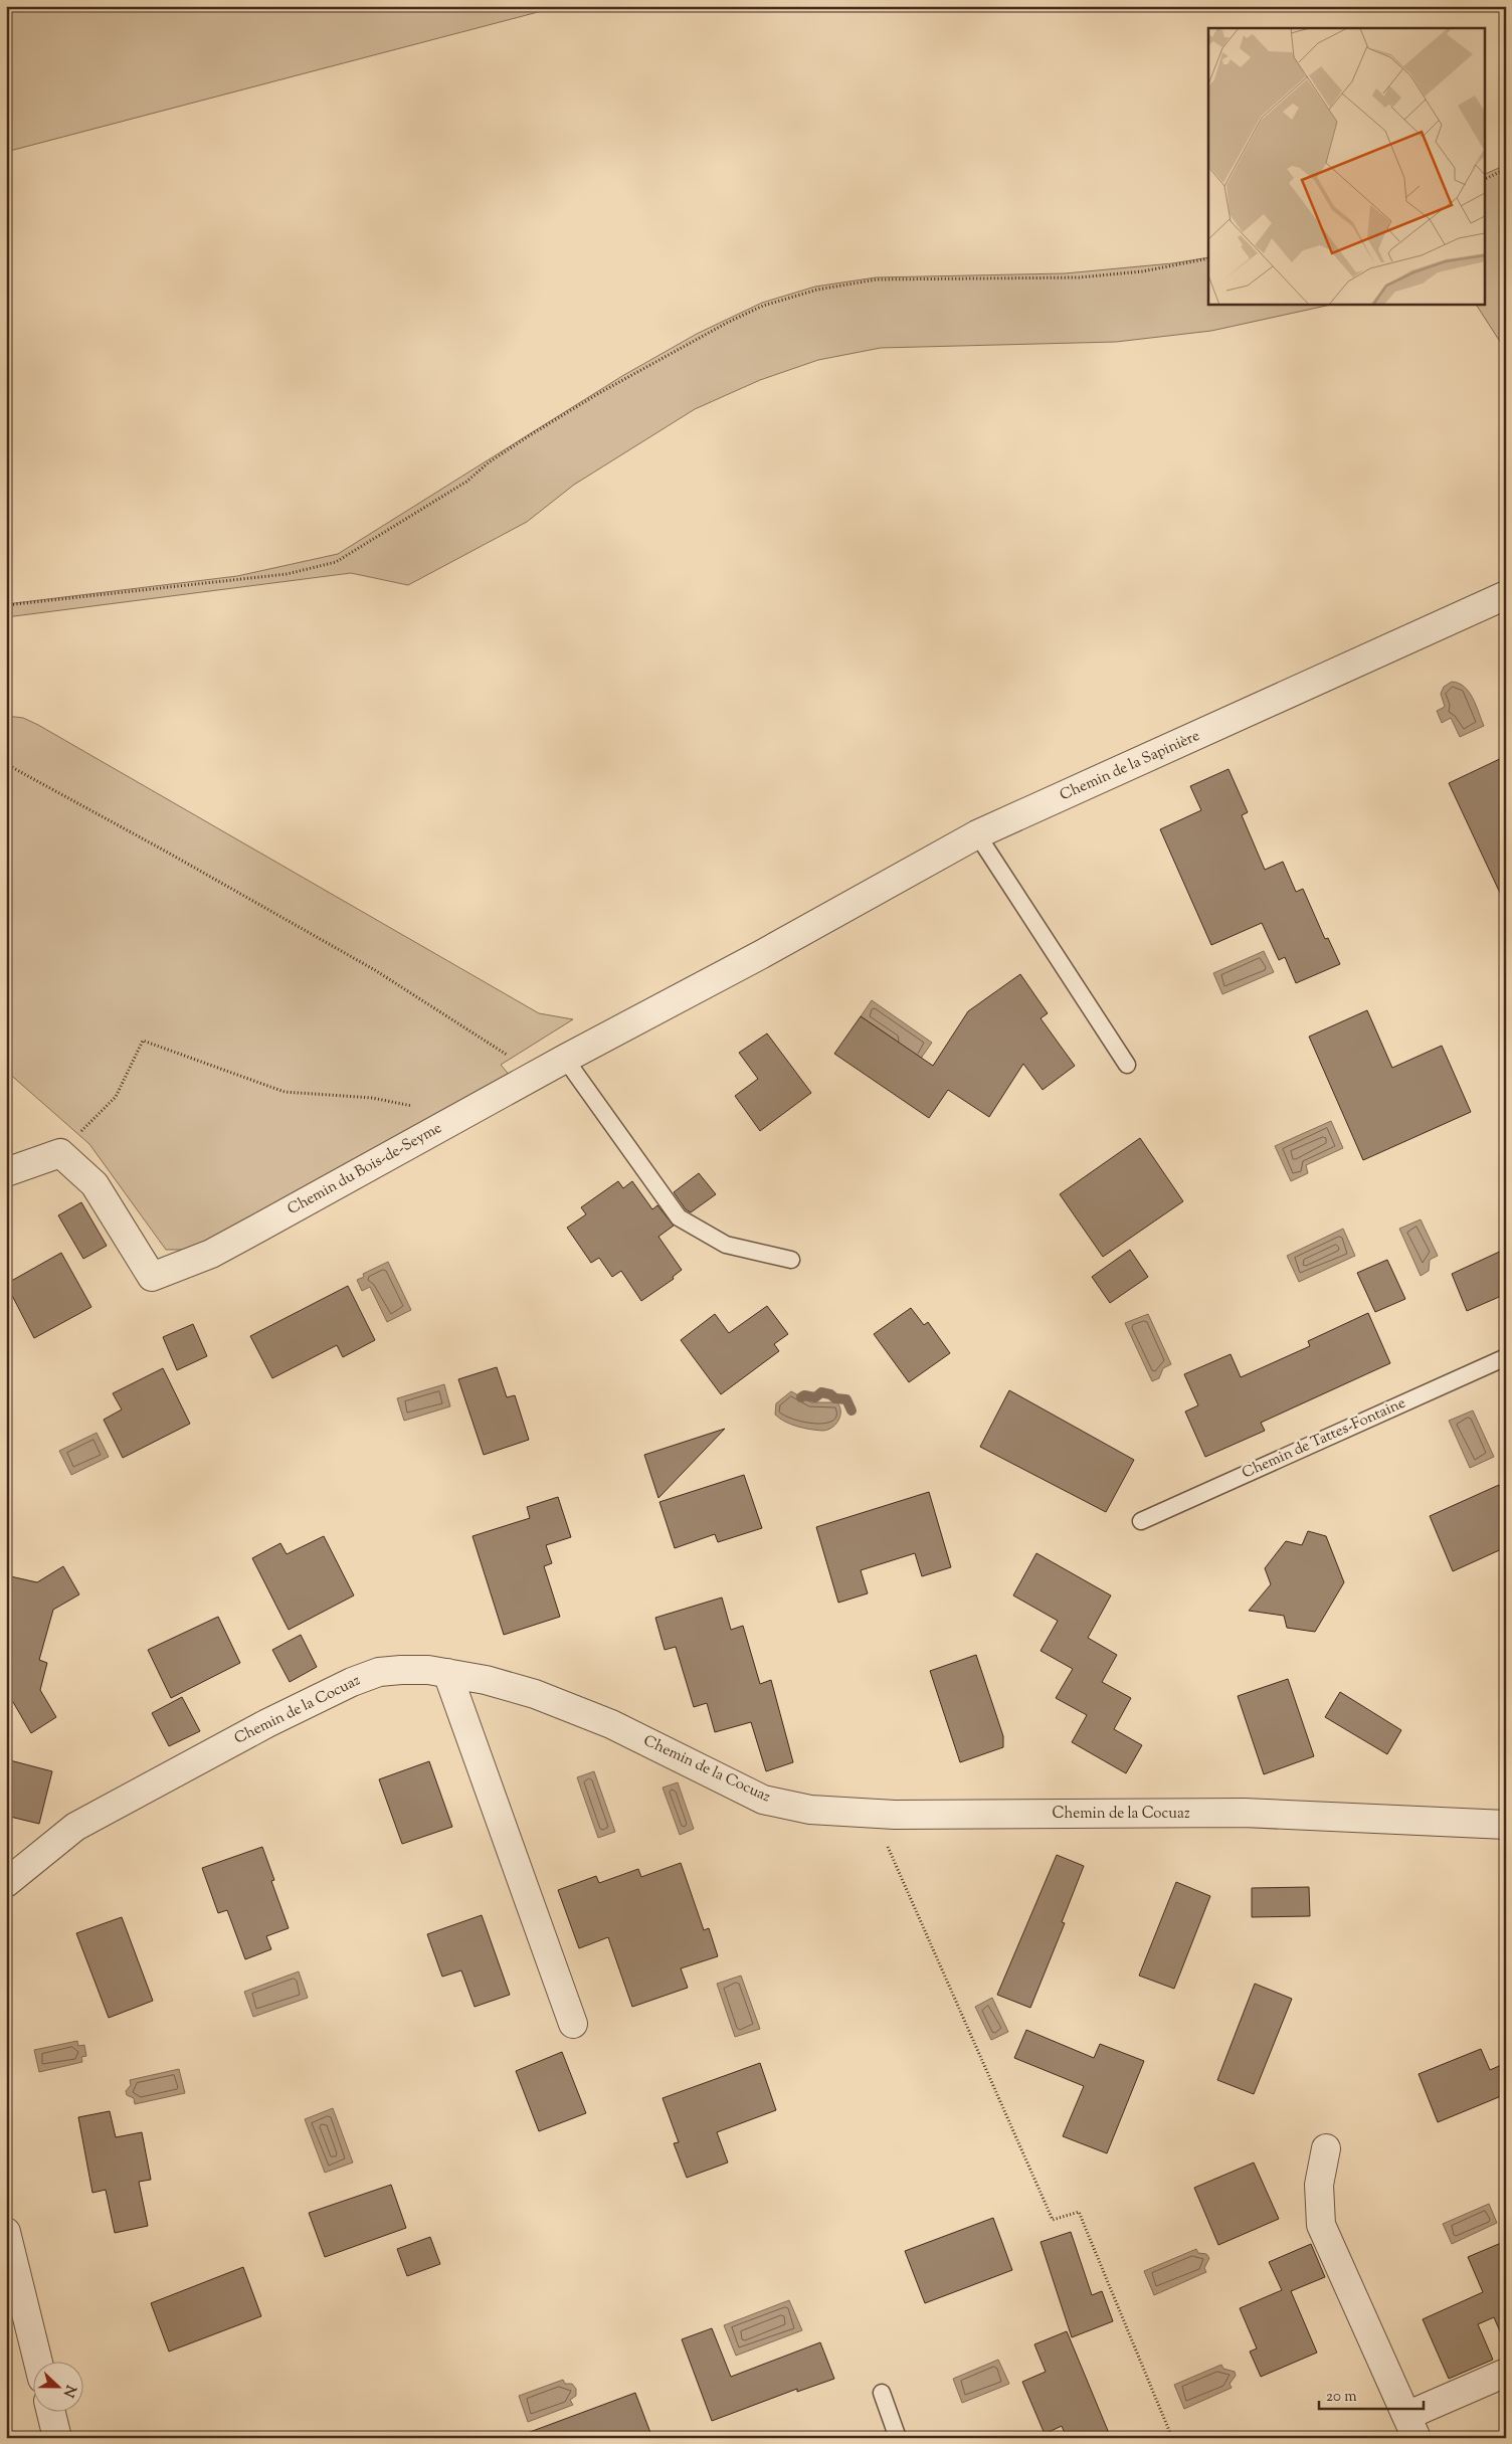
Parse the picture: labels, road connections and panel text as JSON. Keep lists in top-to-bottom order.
{
  "streets": {
    "street": ["Chemin de la Sapinière", "Chemin du Bois-de-Seyme", "Chemin de la Cocuaz"],
    "lane": ["Chemin de Tattes-Fontaine"]
  },
  "crossings": [
    ["Chemin de la Sapinière", "Chemin du Bois-de-Seyme"]
  ],
  "scale_bar": "20 m",
  "north": "right"
}
